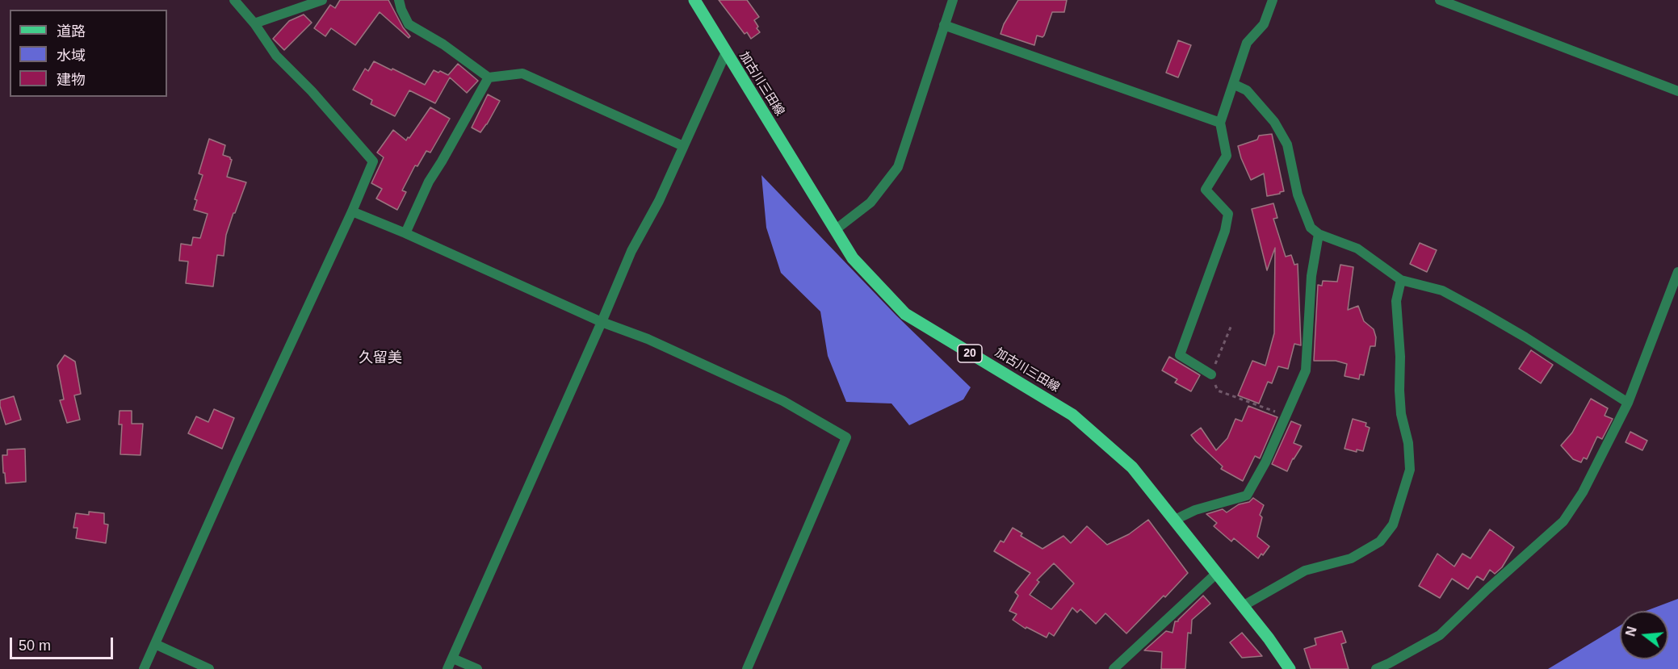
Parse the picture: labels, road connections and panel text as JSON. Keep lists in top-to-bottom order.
{
  "streets": {
    "main road": ["加古川三田線", "20"]
  },
  "districts": ["久留美"],
  "legend": ["道路", "水域", "建物"],
  "scale_bar": "50 m",
  "north": "left"
}
